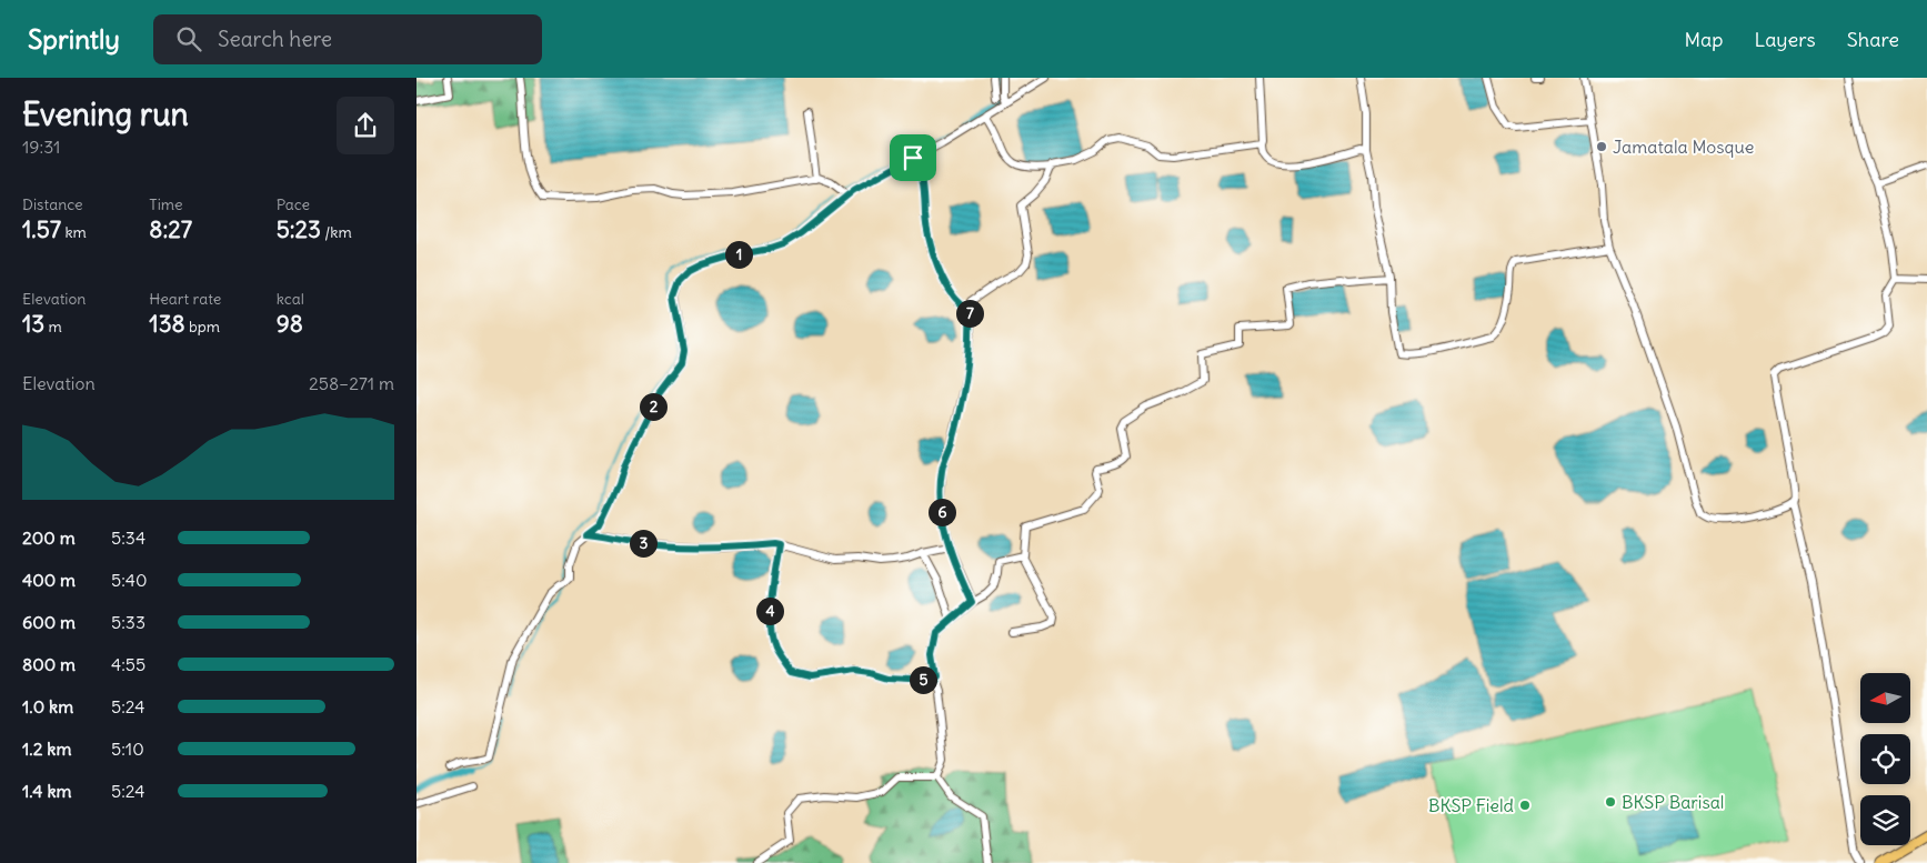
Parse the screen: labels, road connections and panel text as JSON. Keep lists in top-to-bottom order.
{
  "places": ["Jamatala Mosque", "BKSP Barisal", "BKSP Field"],
  "north": "left",
  "page": {
    "header": "Sprintly",
    "search": "Search here",
    "nav": ["Map", "Layers", "Share"],
    "heading": ["Evening run", "19:31"],
    "stats": [
      ["Distance", "1.57 km"],
      ["Time", "8:27"],
      ["Pace", "5:23 /km"],
      ["Elevation", "13 m"],
      ["Heart rate", "138 bpm"],
      ["kcal", "98"]
    ],
    "pins": [
      "1",
      "7",
      "2",
      "6",
      "3",
      "4",
      "5"
    ],
    "chart": ["Elevation", "258–271 m"],
    "list": [
      {
        "name": "200 m",
        "note": "5:34"
      },
      {
        "name": "400 m",
        "note": "5:40"
      },
      {
        "name": "600 m",
        "note": "5:33"
      },
      {
        "name": "800 m",
        "note": "4:55"
      },
      {
        "name": "1.0 km",
        "note": "5:24"
      },
      {
        "name": "1.2 km",
        "note": "5:10"
      },
      {
        "name": "1.4 km",
        "note": "5:24"
      }
    ]
  }
}
